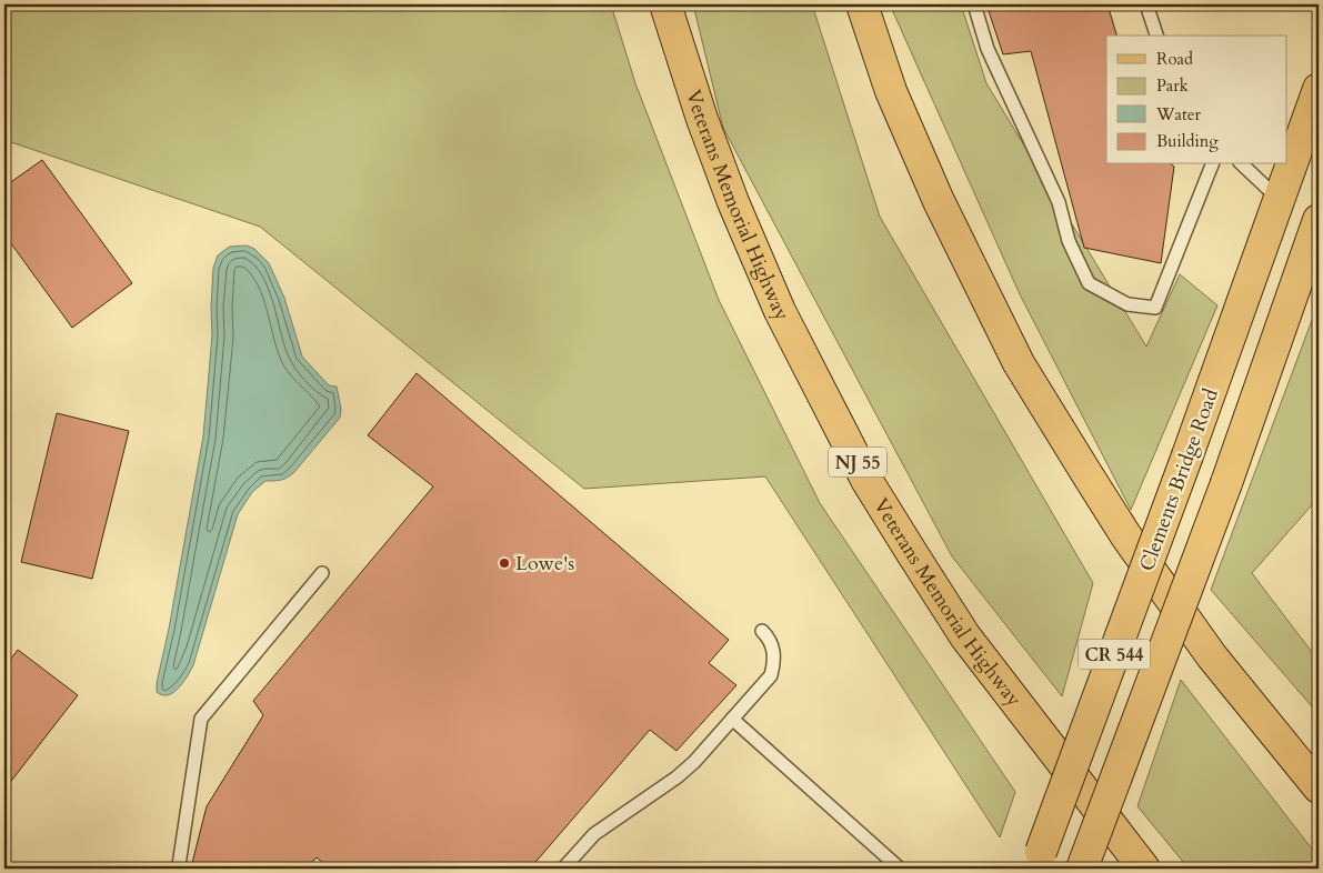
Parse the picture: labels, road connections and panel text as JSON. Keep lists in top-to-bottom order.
{
  "streets": {
    "main road": [
      "Veterans Memorial Highway",
      "NJ 55",
      "Clements Bridge Road",
      "CR 544"
    ]
  },
  "places": ["Lowe's"],
  "legend": [
    "Road",
    "Park",
    "Water",
    "Building"
  ]
}
